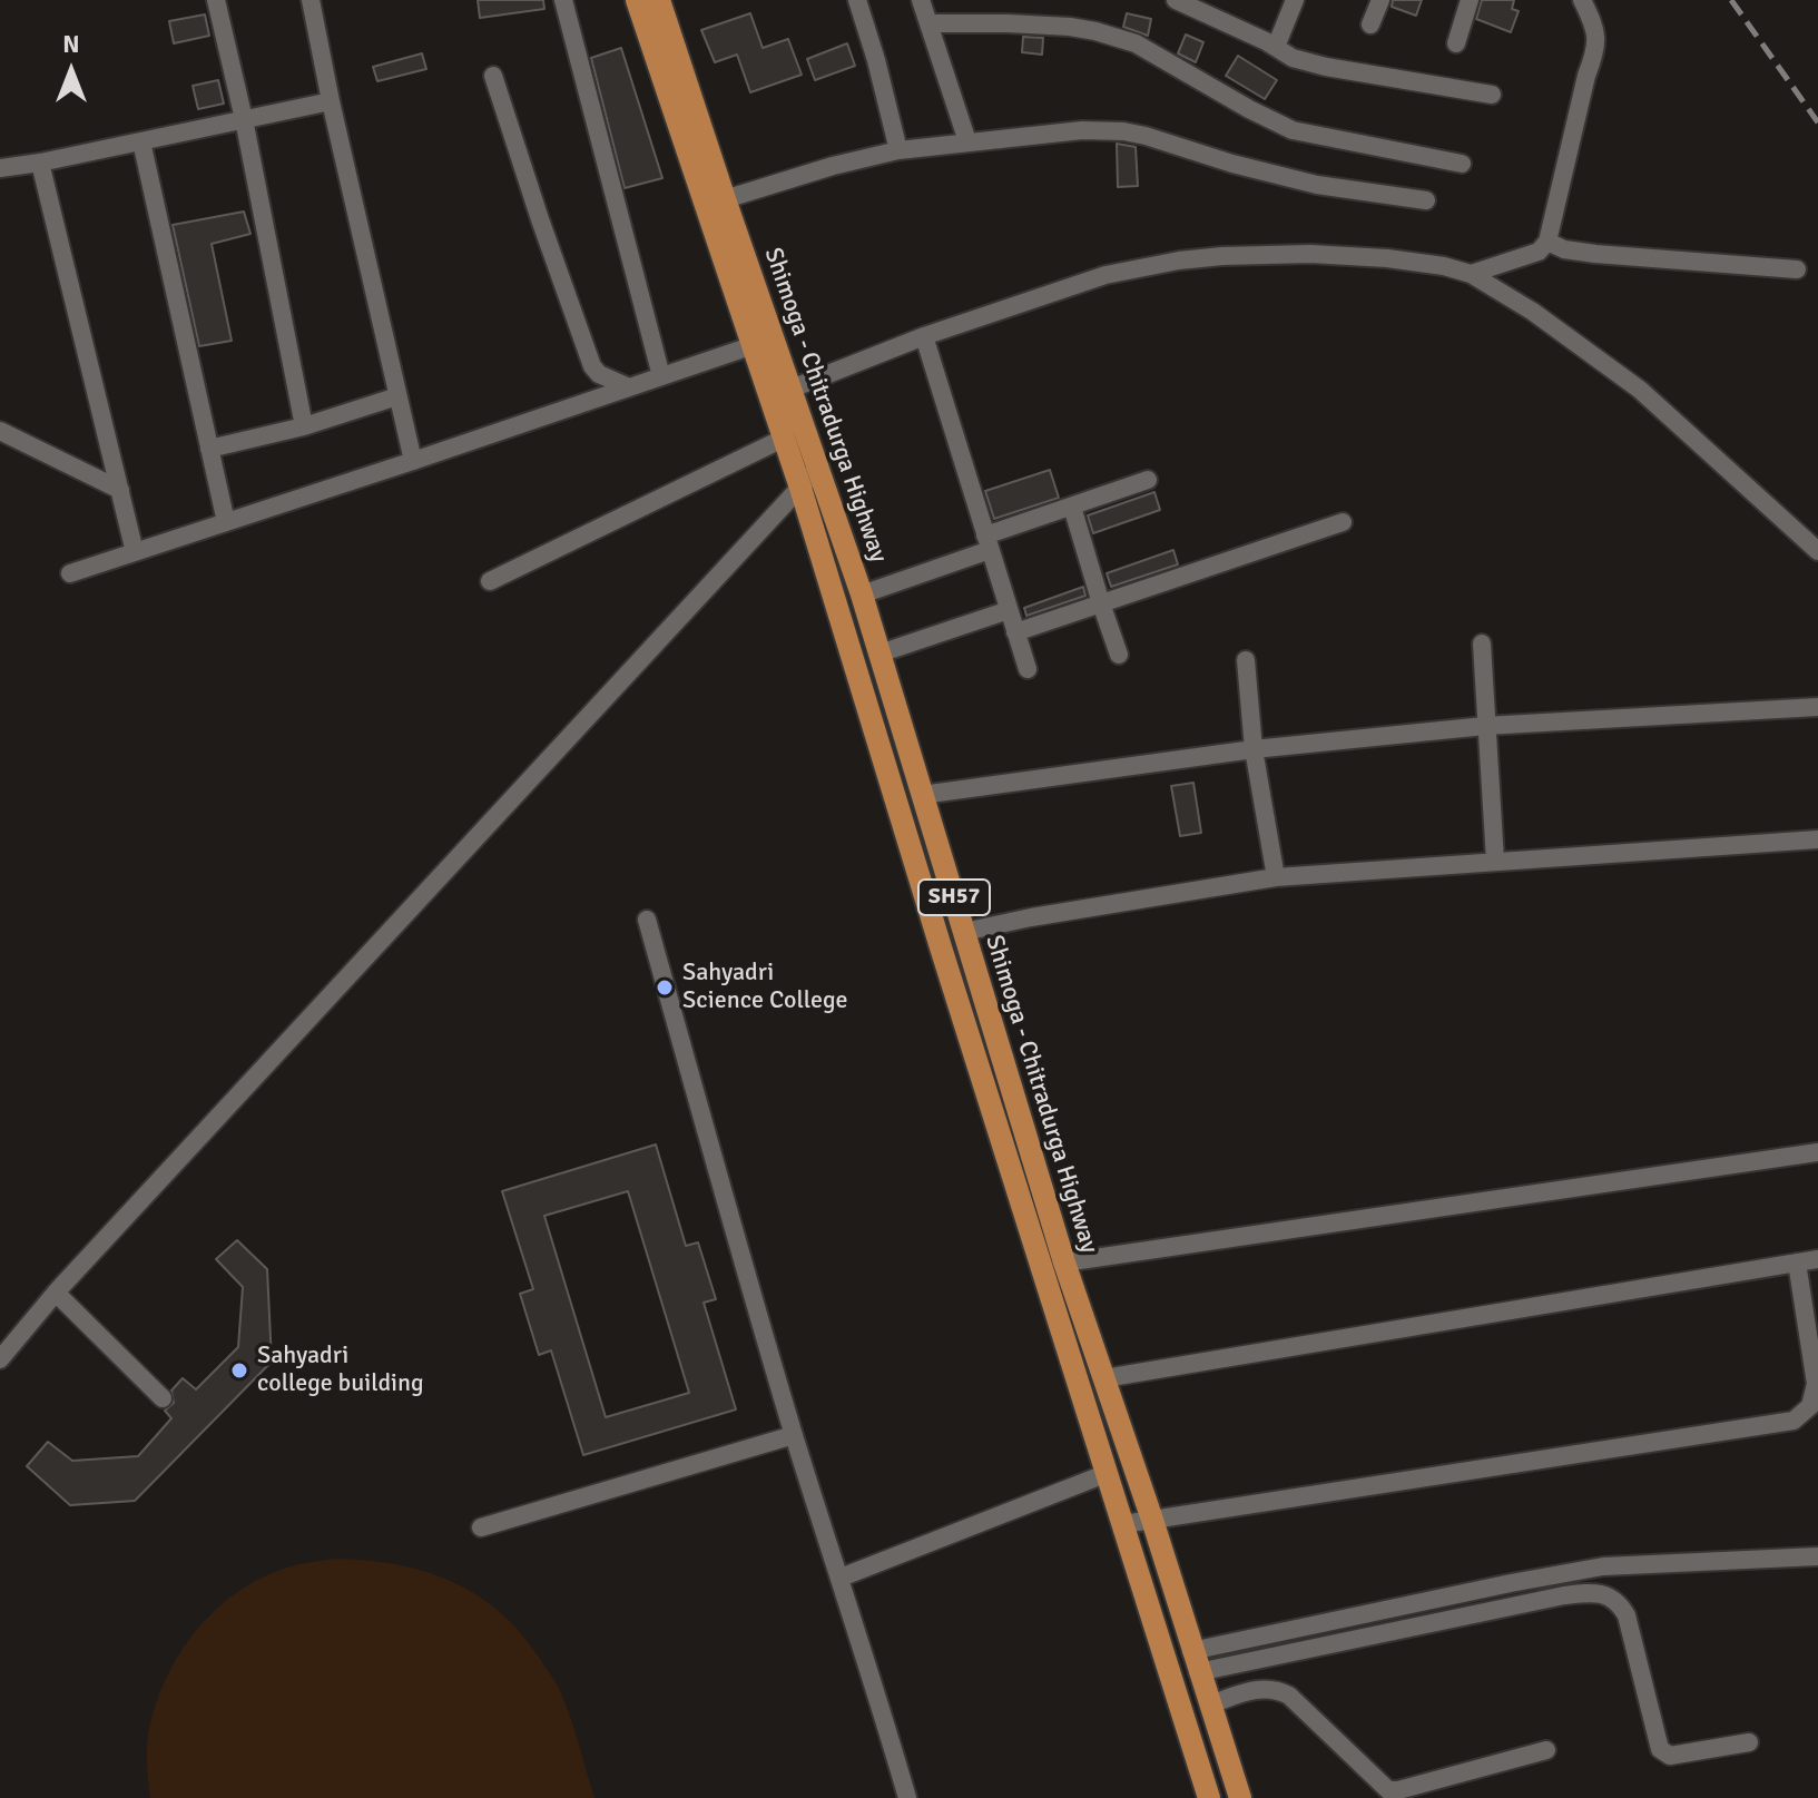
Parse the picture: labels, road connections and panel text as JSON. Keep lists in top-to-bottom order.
{
  "streets": {
    "main road": ["Shimoga - Chitradurga Highway", "SH57"]
  },
  "places": ["Sahyadri Science College", "Sahyadri college building"],
  "north": "top"
}
